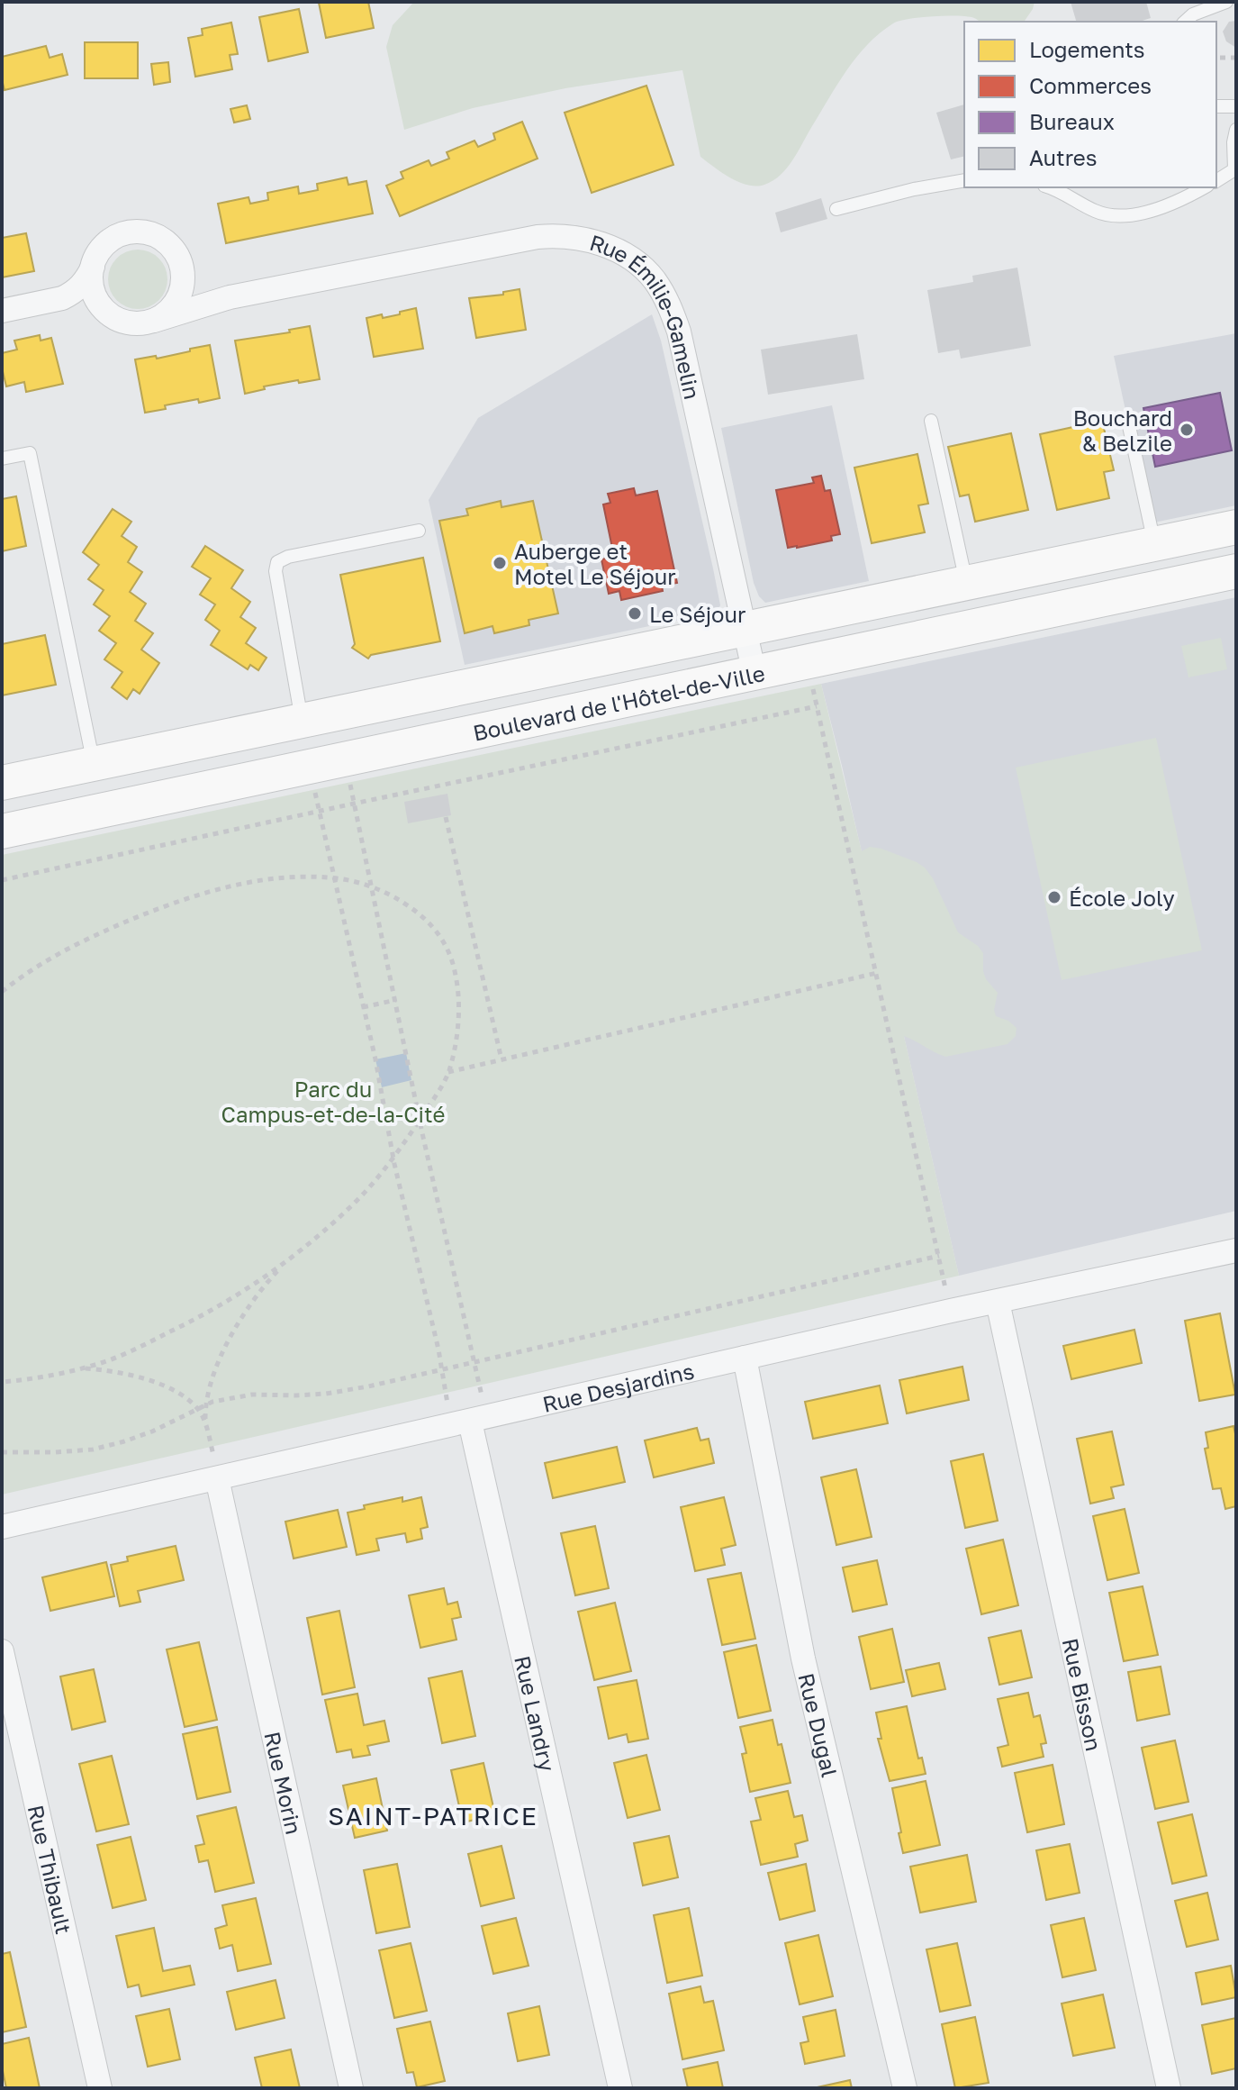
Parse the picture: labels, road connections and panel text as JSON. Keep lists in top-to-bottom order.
{
  "streets": {
    "main road": ["Boulevard de l'Hôtel-de-Ville"],
    "street": [
      "Rue Émilie-Gamelin",
      "Rue Desjardins",
      "Rue Bisson",
      "Rue Landry",
      "Rue Dugal",
      "Rue Morin",
      "Rue Thibault"
    ]
  },
  "crossings": [
    ["Rue Émilie-Gamelin", "Boulevard de l'Hôtel-de-Ville"],
    ["Rue Desjardins", "Rue Bisson"],
    ["Rue Desjardins", "Rue Landry"],
    ["Rue Desjardins", "Rue Dugal"],
    ["Rue Desjardins", "Rue Morin"]
  ],
  "districts": ["SAINT-PATRICE"],
  "parks": ["Parc du Campus-et-de-la-Cité"],
  "places": [
    "Bouchard & Belzile",
    "Auberge et Motel Le Séjour",
    "Le Séjour",
    "École Joly"
  ],
  "legend": [
    "Logements",
    "Commerces",
    "Bureaux",
    "Autres"
  ]
}
